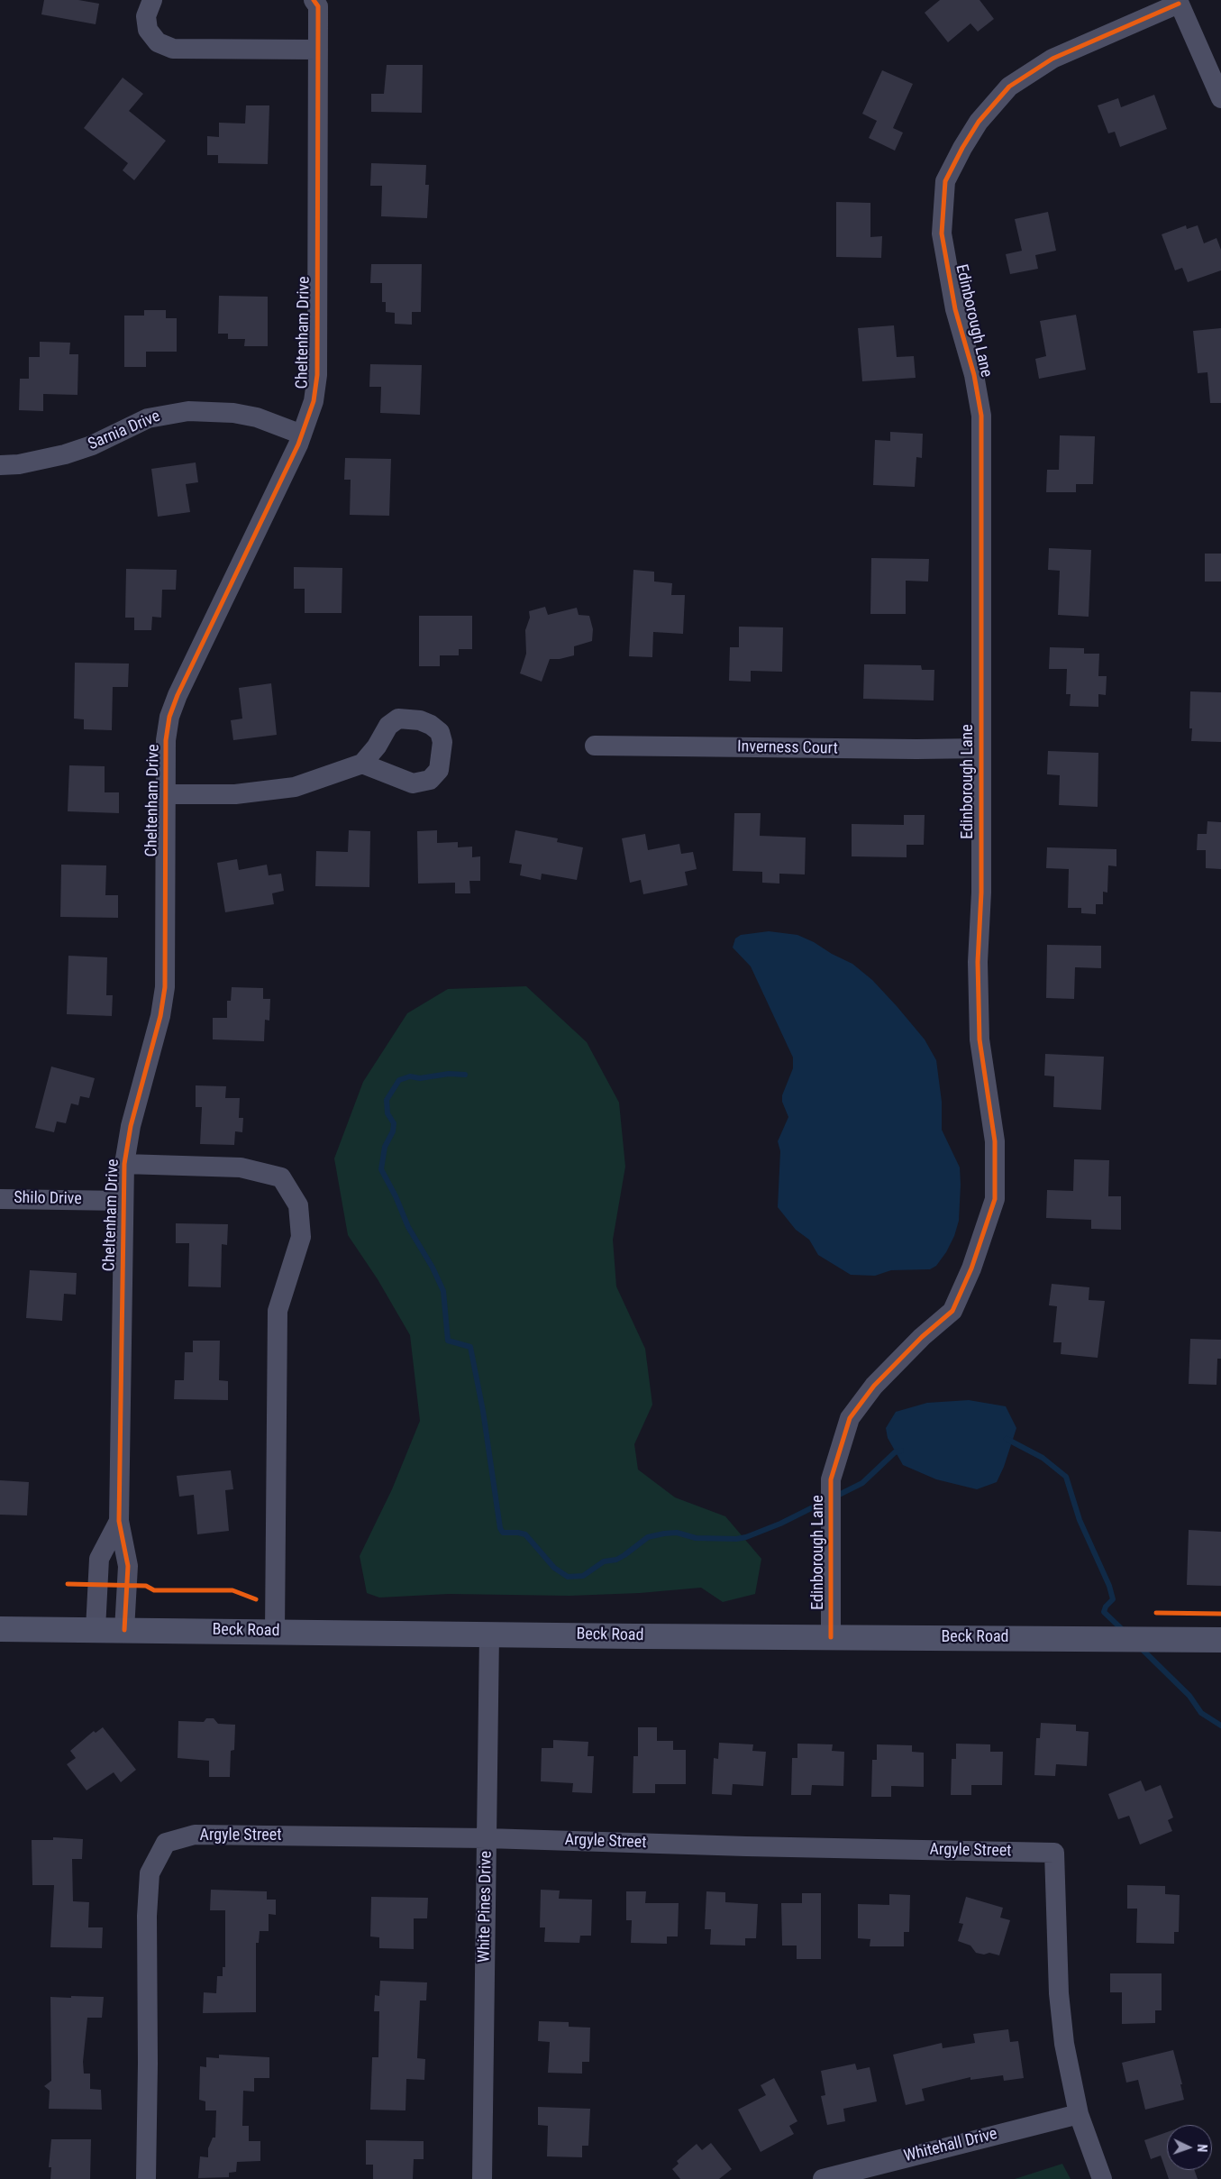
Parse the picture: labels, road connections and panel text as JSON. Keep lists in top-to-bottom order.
{
  "streets": {
    "main road": ["Beck Road"],
    "street": [
      "Edinborough Lane",
      "Cheltenham Drive",
      "Sarnia Drive",
      "Inverness Court",
      "Shilo Drive",
      "Argyle Street",
      "White Pines Drive",
      "Whitehall Drive"
    ]
  },
  "crossings": [
    ["Edinborough Lane", "Inverness Court"],
    ["Edinborough Lane", "Beck Road"],
    ["Cheltenham Drive", "Sarnia Drive"],
    ["Cheltenham Drive", "Shilo Drive"],
    ["Cheltenham Drive", "Beck Road"],
    ["Beck Road", "White Pines Drive"],
    ["Argyle Street", "White Pines Drive"],
    ["Argyle Street", "Whitehall Drive"]
  ],
  "north": "right"
}
